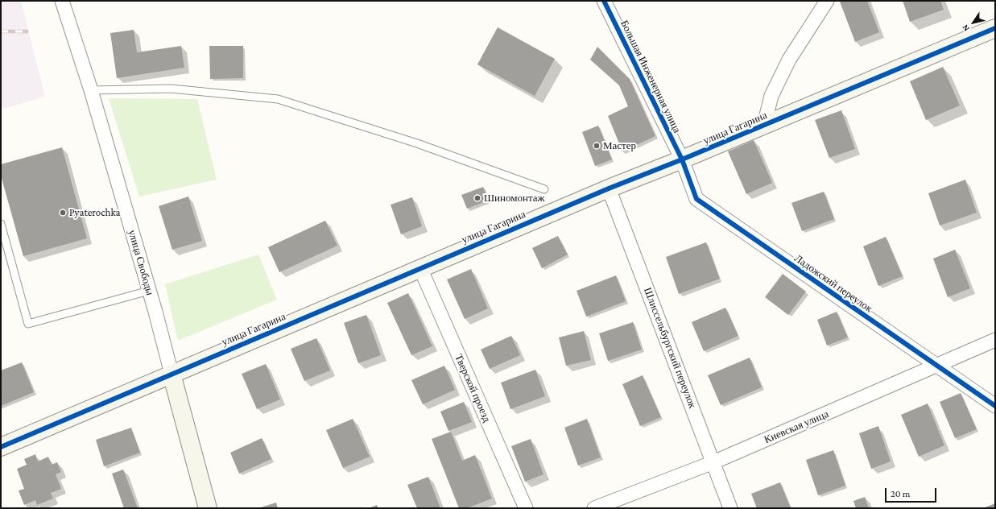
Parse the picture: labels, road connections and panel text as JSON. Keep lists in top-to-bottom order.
{
  "streets": {
    "street": [
      "Большая Инженерная улица",
      "улица Гагарина",
      "улица Свободы",
      "Ладожский переулок",
      "Шлиссельбургский переулок",
      "Тверской проезд",
      "Киевская улица"
    ]
  },
  "crossings": [
    ["Большая Инженерная улица", "улица Гагарина"],
    ["Большая Инженерная улица", "Ладожский переулок"],
    ["улица Гагарина", "улица Свободы"],
    ["улица Гагарина", "Ладожский переулок"],
    ["улица Гагарина", "Шлиссельбургский переулок"],
    ["улица Гагарина", "Тверской проезд"],
    ["Ладожский переулок", "Киевская улица"],
    ["Шлиссельбургский переулок", "Киевская улица"]
  ],
  "places": ["Мастер", "Шиномонтаж", "Pyaterochka"],
  "scale_bar": "20 m",
  "north": "bottom left"
}
